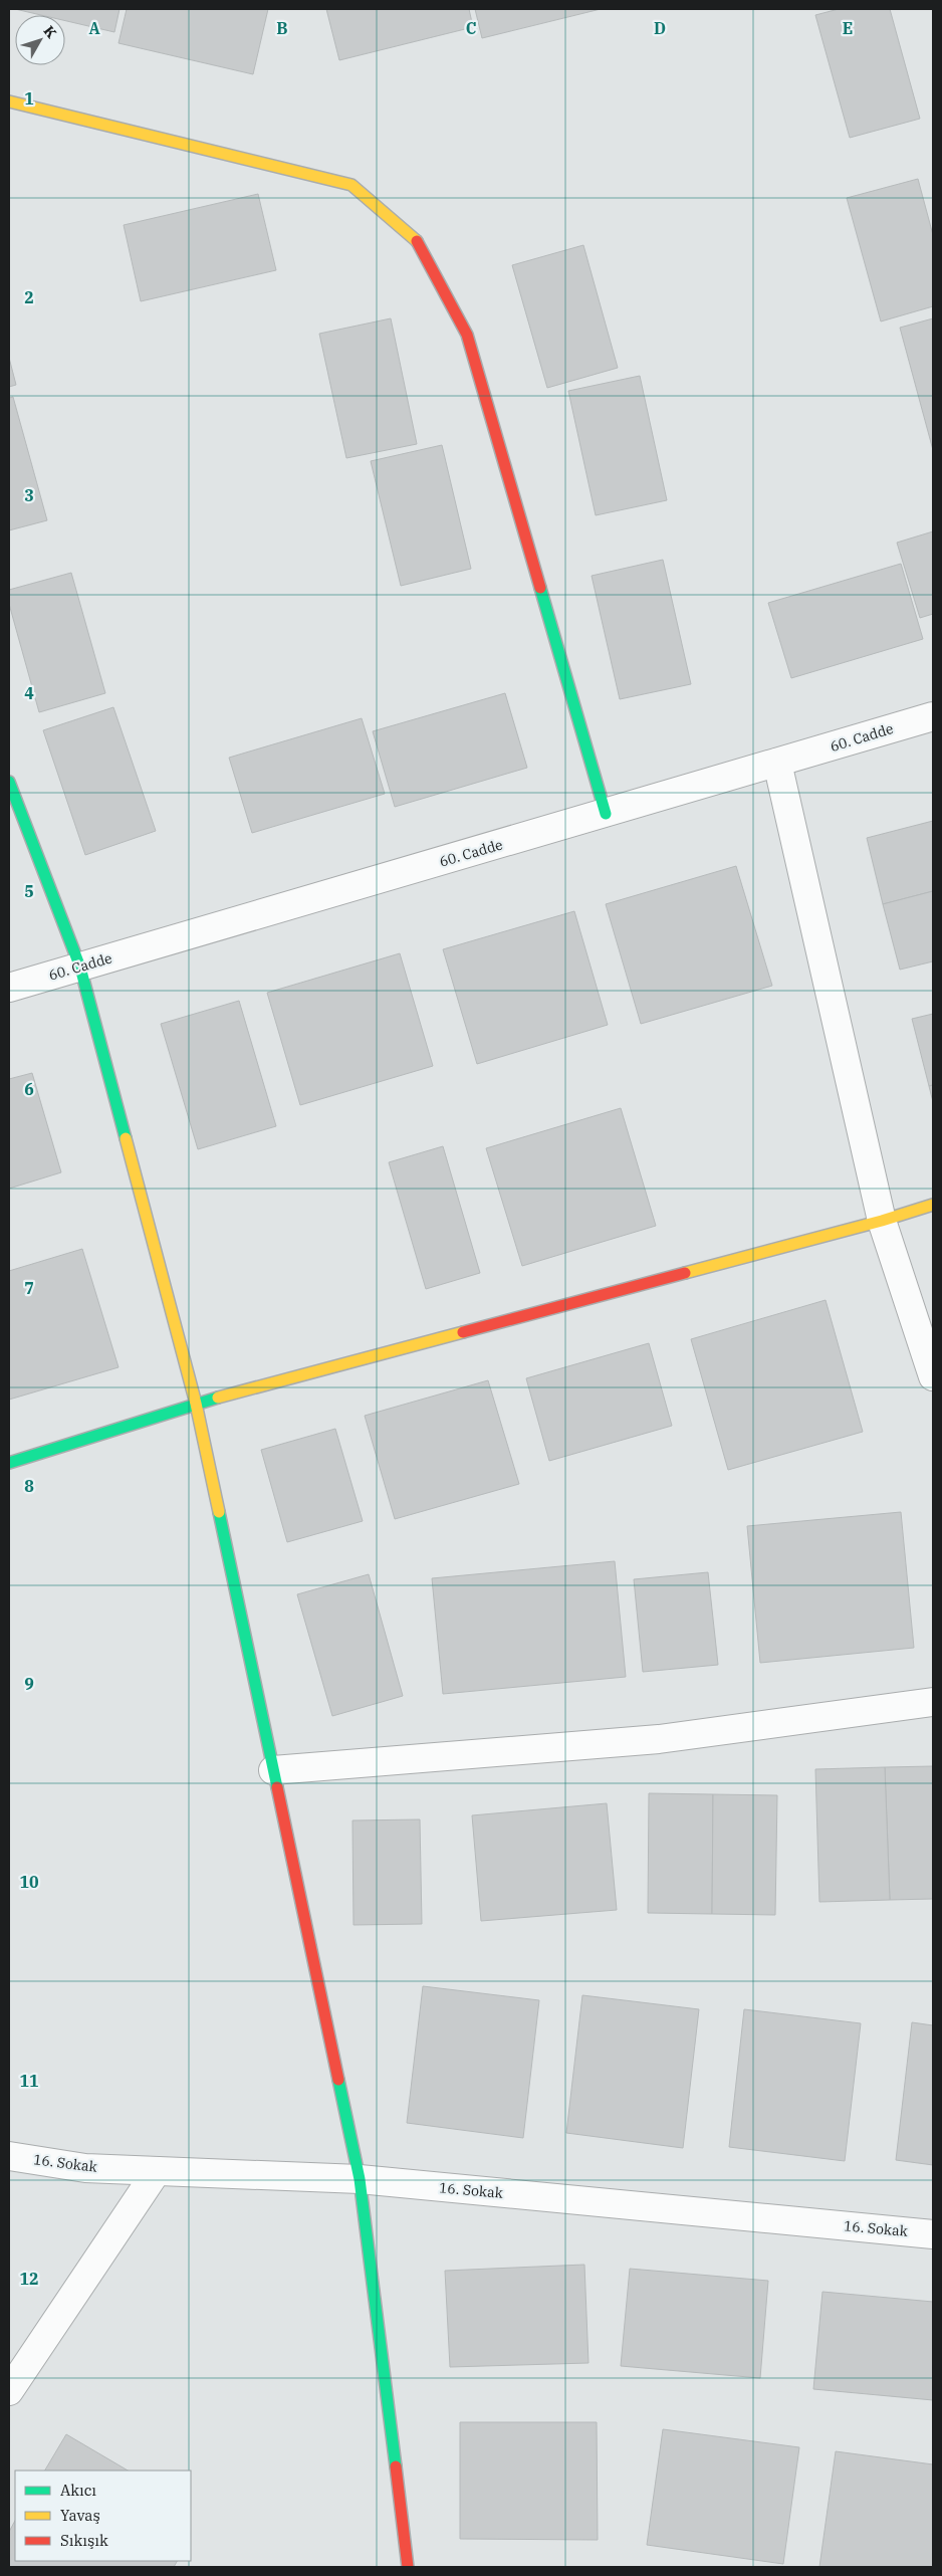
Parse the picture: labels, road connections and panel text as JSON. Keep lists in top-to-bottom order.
{
  "streets": {
    "street": ["60. Cadde", "16. Sokak"]
  },
  "legend": ["Akıcı", "Yavaş", "Sıkışık"],
  "north": "top right",
  "grid": {
    "columns": [
      "A",
      "B",
      "C",
      "D",
      "E"
    ],
    "rows": [
      "1",
      "2",
      "3",
      "4",
      "5",
      "6",
      "7",
      "8",
      "9",
      "10",
      "11",
      "12"
    ]
  }
}
